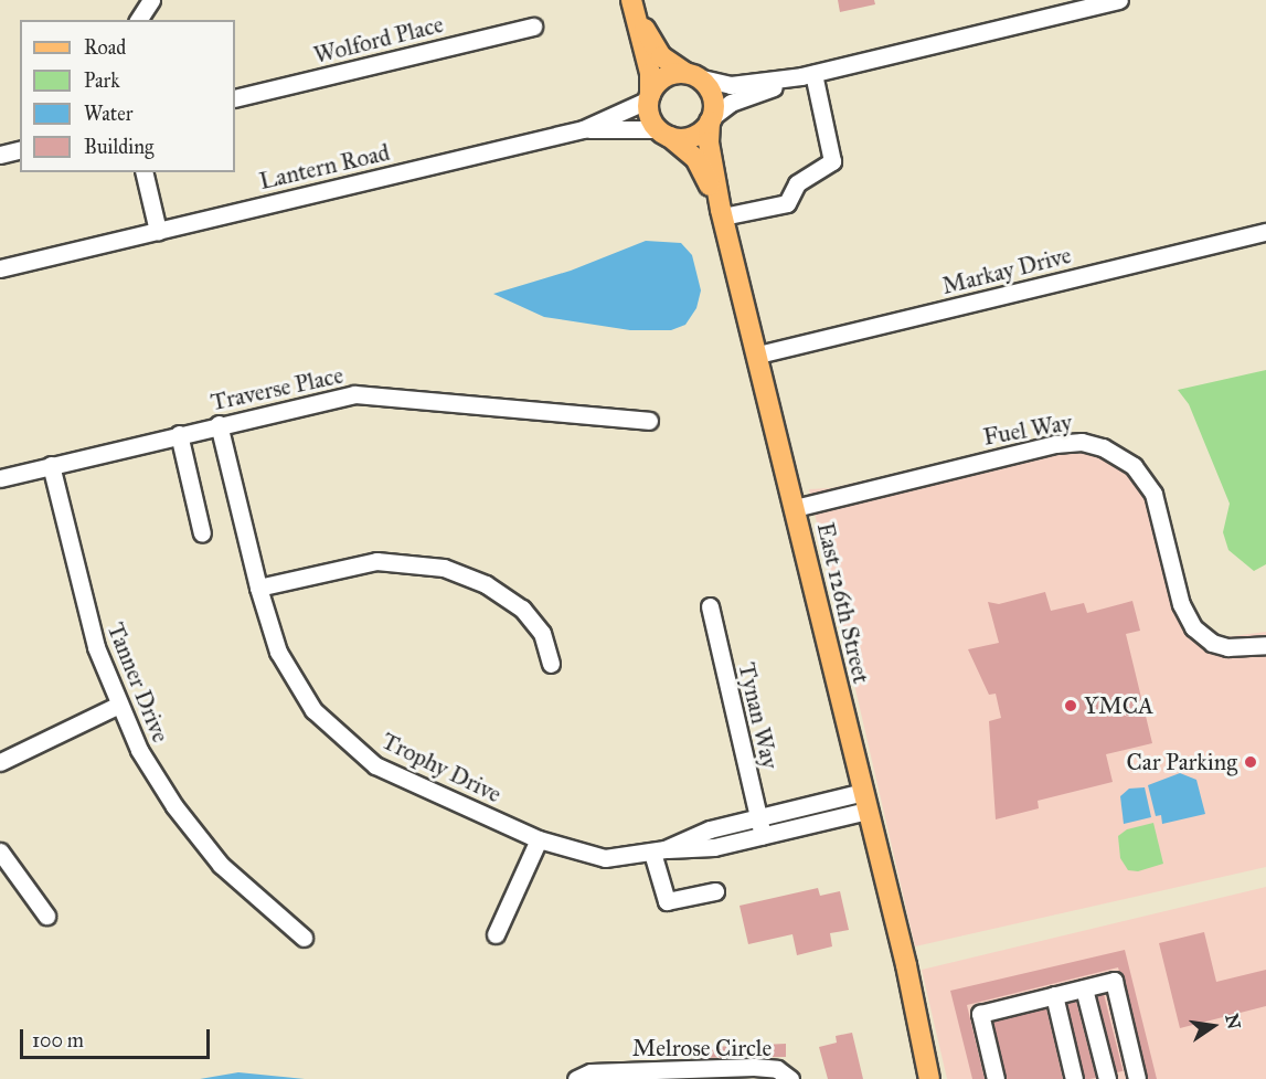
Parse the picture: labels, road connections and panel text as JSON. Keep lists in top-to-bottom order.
{
  "streets": {
    "main road": ["East 126th Street"],
    "street": [
      "Wolford Place",
      "Lantern Road",
      "Markay Drive",
      "Traverse Place",
      "Fuel Way",
      "Tanner Drive",
      "Tynan Way",
      "Trophy Drive",
      "Melrose Circle"
    ]
  },
  "crossings": [
    ["Lantern Road", "East 126th Street"],
    ["Markay Drive", "East 126th Street"],
    ["Traverse Place", "Tanner Drive"],
    ["Traverse Place", "Trophy Drive"],
    ["Fuel Way", "East 126th Street"],
    ["East 126th Street", "Trophy Drive"],
    ["Tynan Way", "Trophy Drive"]
  ],
  "places": ["YMCA", "Car Parking"],
  "legend": [
    "Road",
    "Park",
    "Water",
    "Building"
  ],
  "scale_bar": "100 m",
  "north": "right"
}
